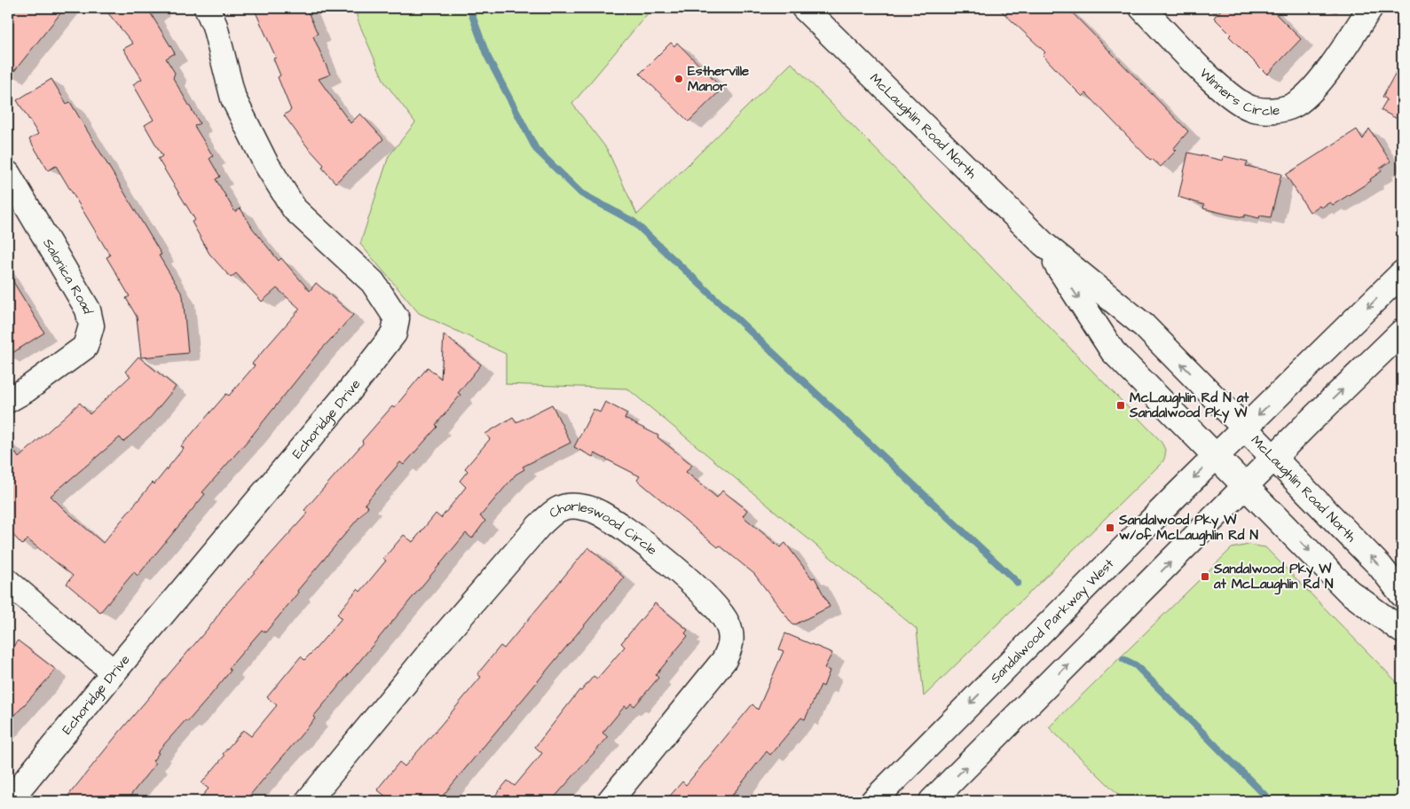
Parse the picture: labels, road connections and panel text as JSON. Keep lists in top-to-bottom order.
{
  "streets": {
    "main road": [
      "Winners Circle",
      "McLaughlin Road North",
      "Salonica Road",
      "Echoridge Drive",
      "Charleswood Circle",
      "Sandalwood Parkway West"
    ]
  },
  "crossings": [
    ["McLaughlin Road North", "Sandalwood Parkway West"]
  ],
  "places": {
    "other": ["Estherville Manor"],
    "transit": ["McLaughlin Rd N at Sandalwood Pky W", "Sandalwood Pky W w/of McLaughlin Rd N", "Sandalwood Pky W at McLaughlin Rd N"]
  }
}
